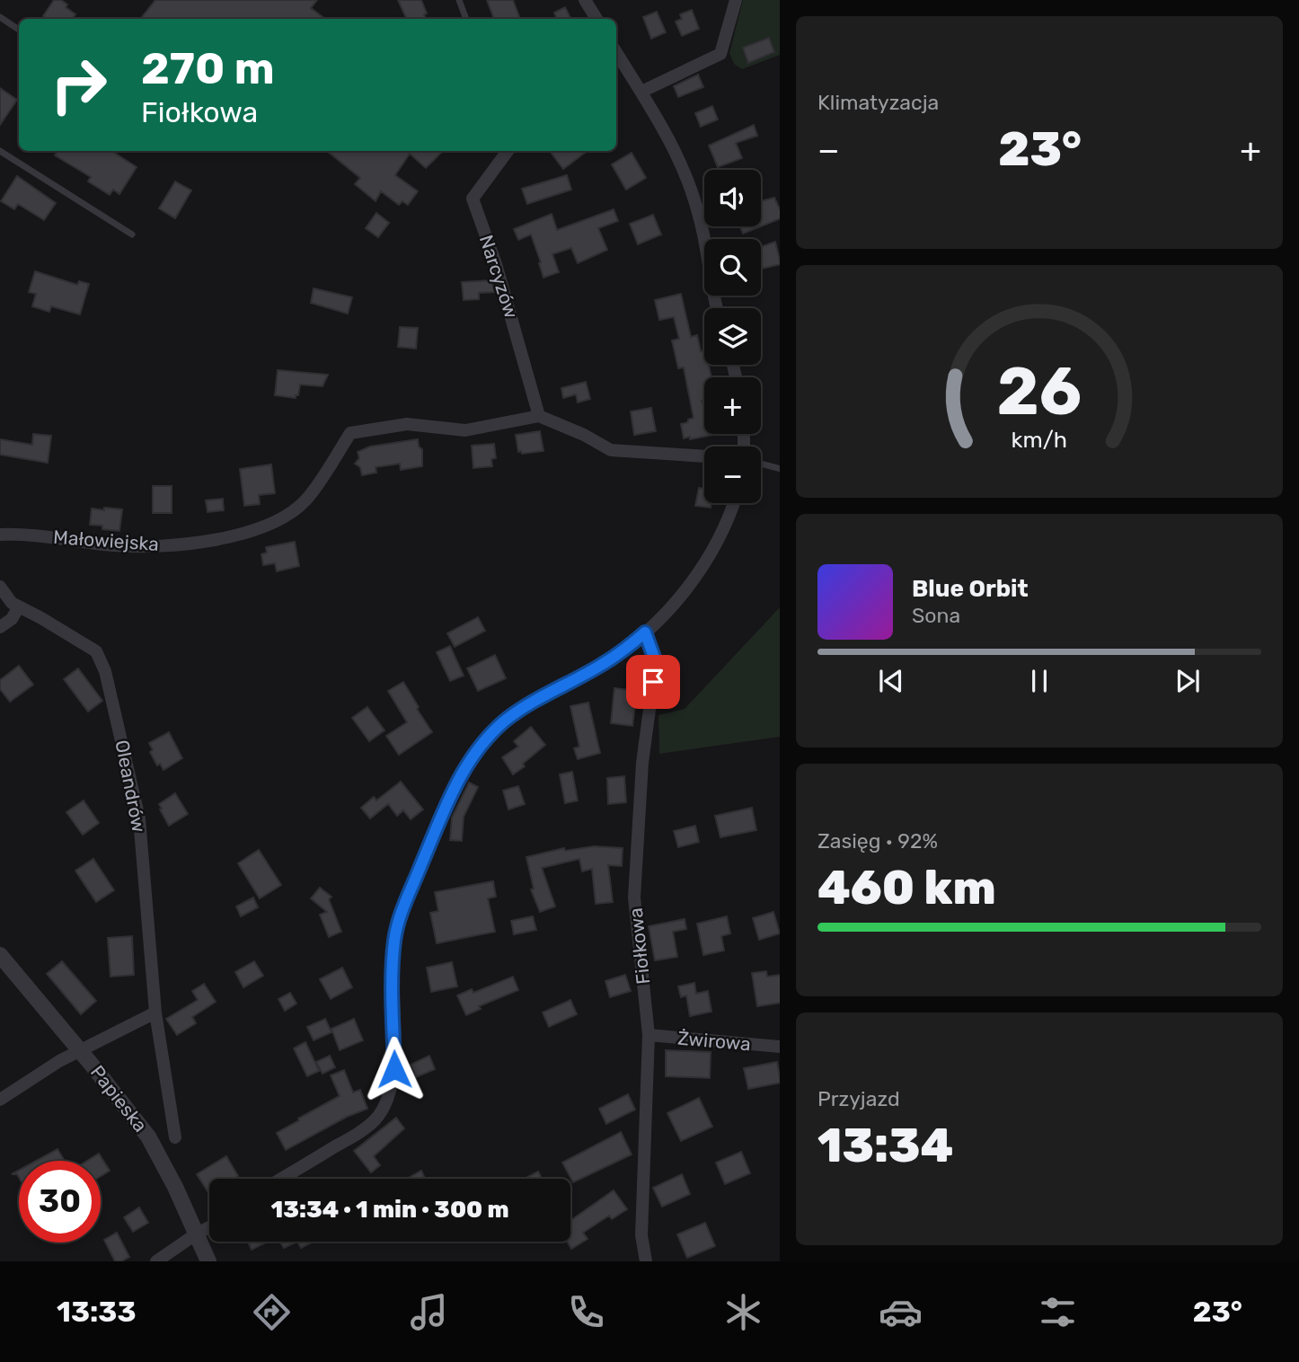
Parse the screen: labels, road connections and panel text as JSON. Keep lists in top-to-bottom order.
{
  "streets": {
    "street": [
      "Narcyzów",
      "Małowiejska",
      "Oleandrów",
      "Fiołkowa",
      "Żwirowa",
      "Papieska"
    ]
  },
  "crossings": [
    ["Narcyzów", "Małowiejska"],
    ["Fiołkowa", "Żwirowa"]
  ],
  "page": {
    "tile": [
      "Klimatyzacja",
      ["Zasięg · 92%", "460 km"],
      ["Przyjazd", "13:34"]
    ],
    "turn": ["270 m", "Fiołkowa"],
    "heat": ["−", "23°", "+"],
    "map_buttons": ["+", "−"],
    "song": ["Blue Orbit", "Sona"],
    "limit": "30",
    "trip": "13:34 · 1 min · 300 m",
    "tabs": ["13:33", "23°"],
    "gauge": ["26", "km/h"]
  }
}
